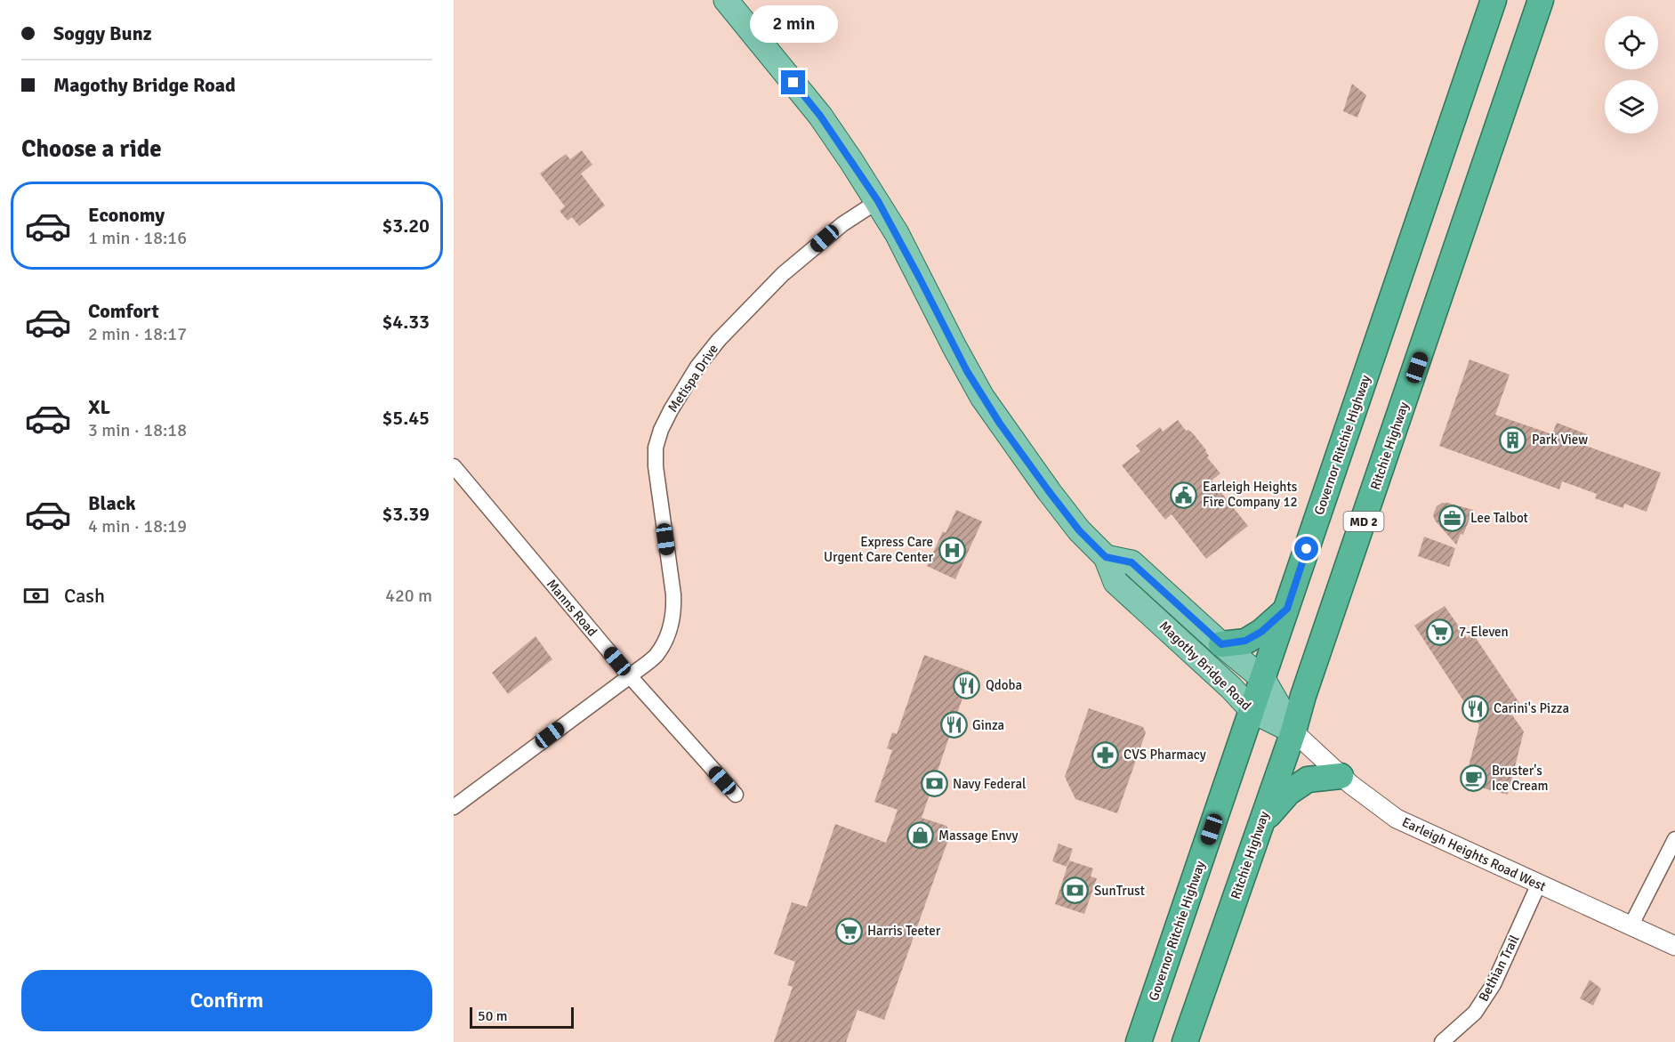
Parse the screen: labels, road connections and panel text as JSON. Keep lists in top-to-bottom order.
{
  "streets": {
    "highway": ["Governor Ritchie Highway", "Ritchie Highway", "MD 2"],
    "main road": ["Magothy Bridge Road"],
    "street": [
      "Metispa Drive",
      "Manns Road",
      "Earleigh Heights Road West",
      "Bethian Trail"
    ]
  },
  "crossings": [
    ["Metispa Drive", "Manns Road"],
    ["Metispa Drive", "Magothy Bridge Road"],
    ["Governor Ritchie Highway", "Magothy Bridge Road"],
    ["Ritchie Highway", "Magothy Bridge Road"],
    ["Ritchie Highway", "Earleigh Heights Road West"],
    ["Magothy Bridge Road", "Earleigh Heights Road West"],
    ["Earleigh Heights Road West", "Bethian Trail"]
  ],
  "places": {
    "building": ["Park View"],
    "public building": ["Earleigh Heights Fire Company 12"],
    "office": ["Lee Talbot"],
    "hospital": ["Express Care Urgent Care Center"],
    "supermarket": ["7-Eleven", "Harris Teeter"],
    "restaurant": ["Qdoba", "Carini's Pizza", "Ginza"],
    "pharmacy": ["CVS Pharmacy"],
    "cafe": ["Bruster's Ice Cream"],
    "bank": ["Navy Federal", "SunTrust"],
    "shop": ["Massage Envy"]
  },
  "scale_bar": "50 m",
  "page": {
    "banner": ["Soggy Bunz", "Magothy Bridge Road"],
    "bubble": "2 min",
    "heading": "Choose a ride",
    "list": [
      {
        "name": "Economy",
        "note": "1 min · 18:16",
        "value": "$3.20"
      },
      {
        "name": "Comfort",
        "note": "2 min · 18:17",
        "value": "$4.33"
      },
      {
        "name": "XL",
        "note": "3 min · 18:18",
        "value": "$5.45"
      },
      {
        "name": "Black",
        "note": "4 min · 18:19",
        "value": "$3.39"
      }
    ],
    "pay": ["Cash", "420 m"],
    "buttons": "Confirm",
    "scale": "50 m"
  }
}
